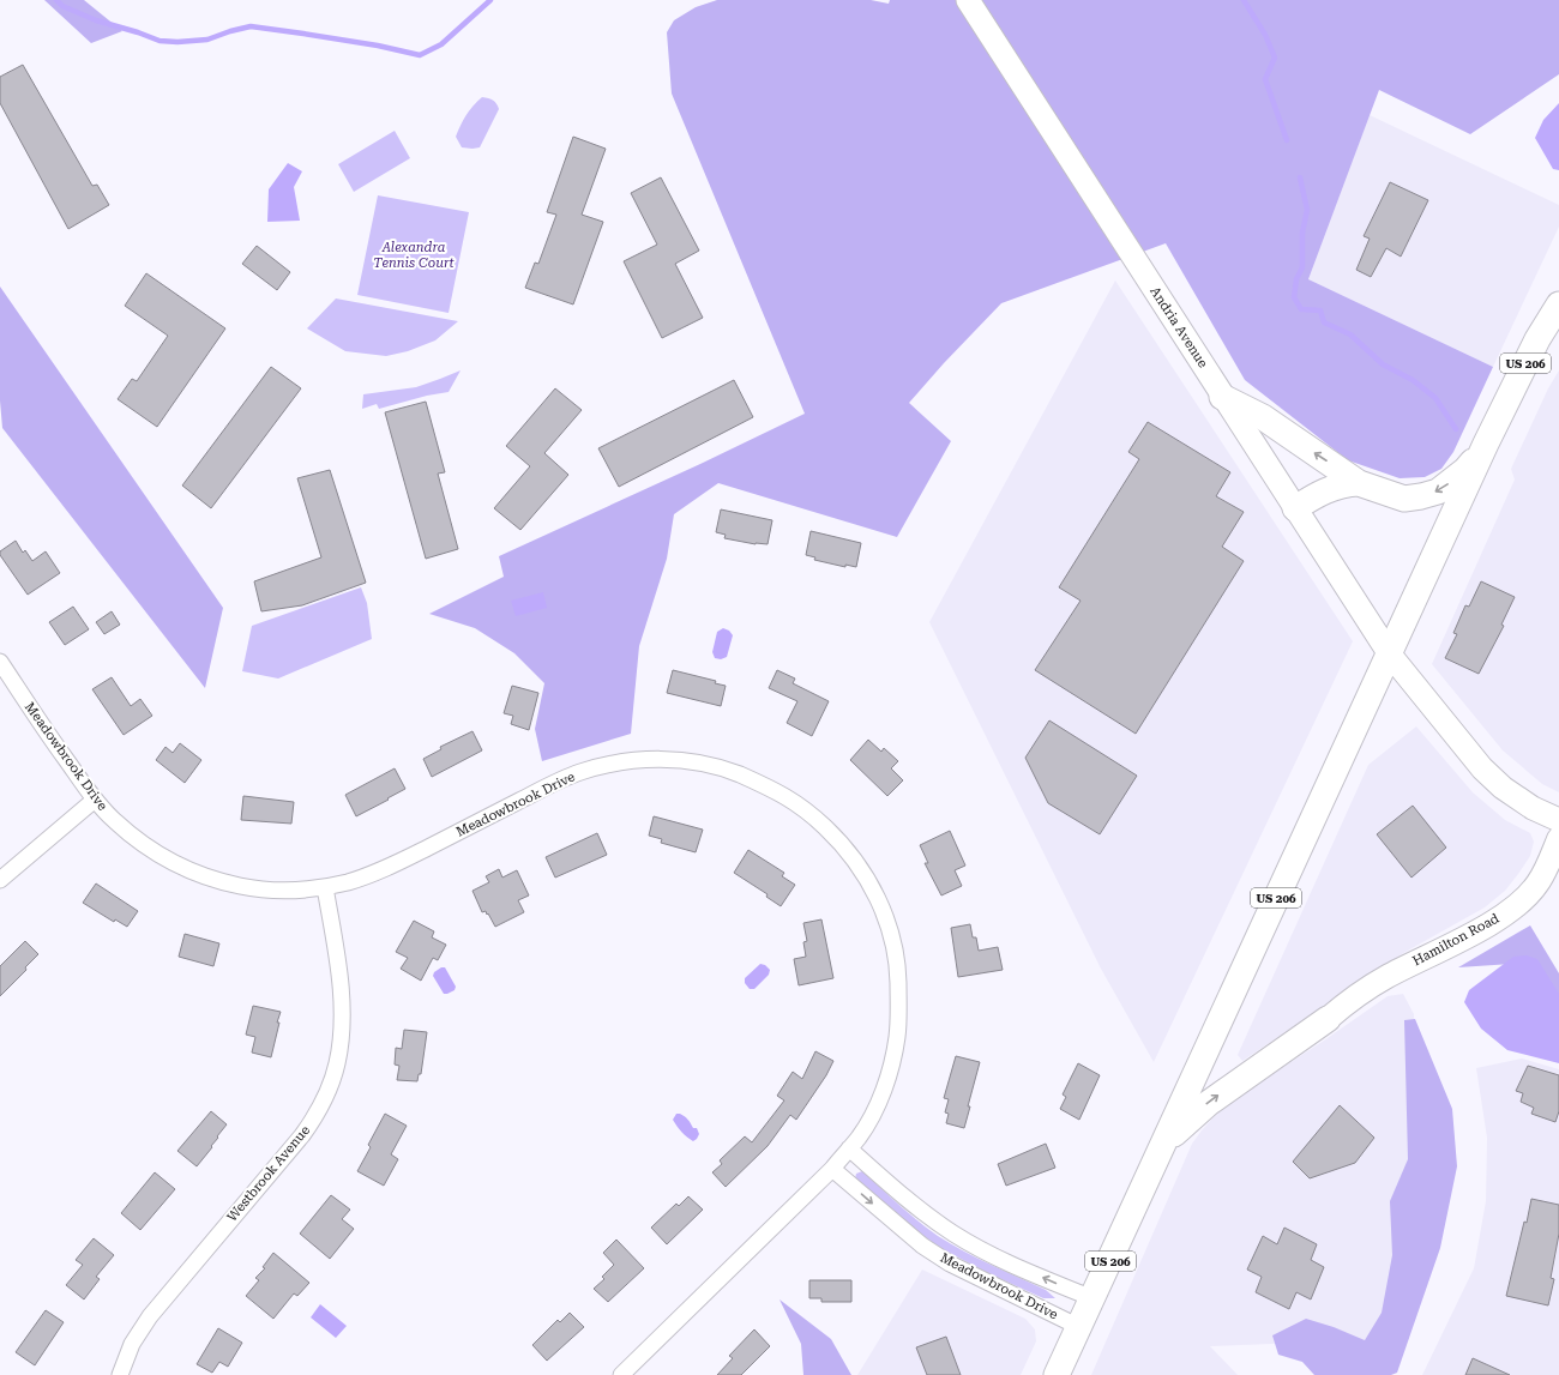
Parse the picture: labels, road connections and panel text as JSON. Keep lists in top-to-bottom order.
{
  "streets": {
    "main road": ["US 206"],
    "street": [
      "Andria Avenue",
      "Meadowbrook Drive",
      "Hamilton Road",
      "Westbrook Avenue"
    ]
  },
  "crossings": [
    ["Andria Avenue", "US 206"],
    ["US 206", "Meadowbrook Drive"],
    ["Meadowbrook Drive", "Westbrook Avenue"]
  ],
  "parks": ["Alexandra Tennis Court"]
}
